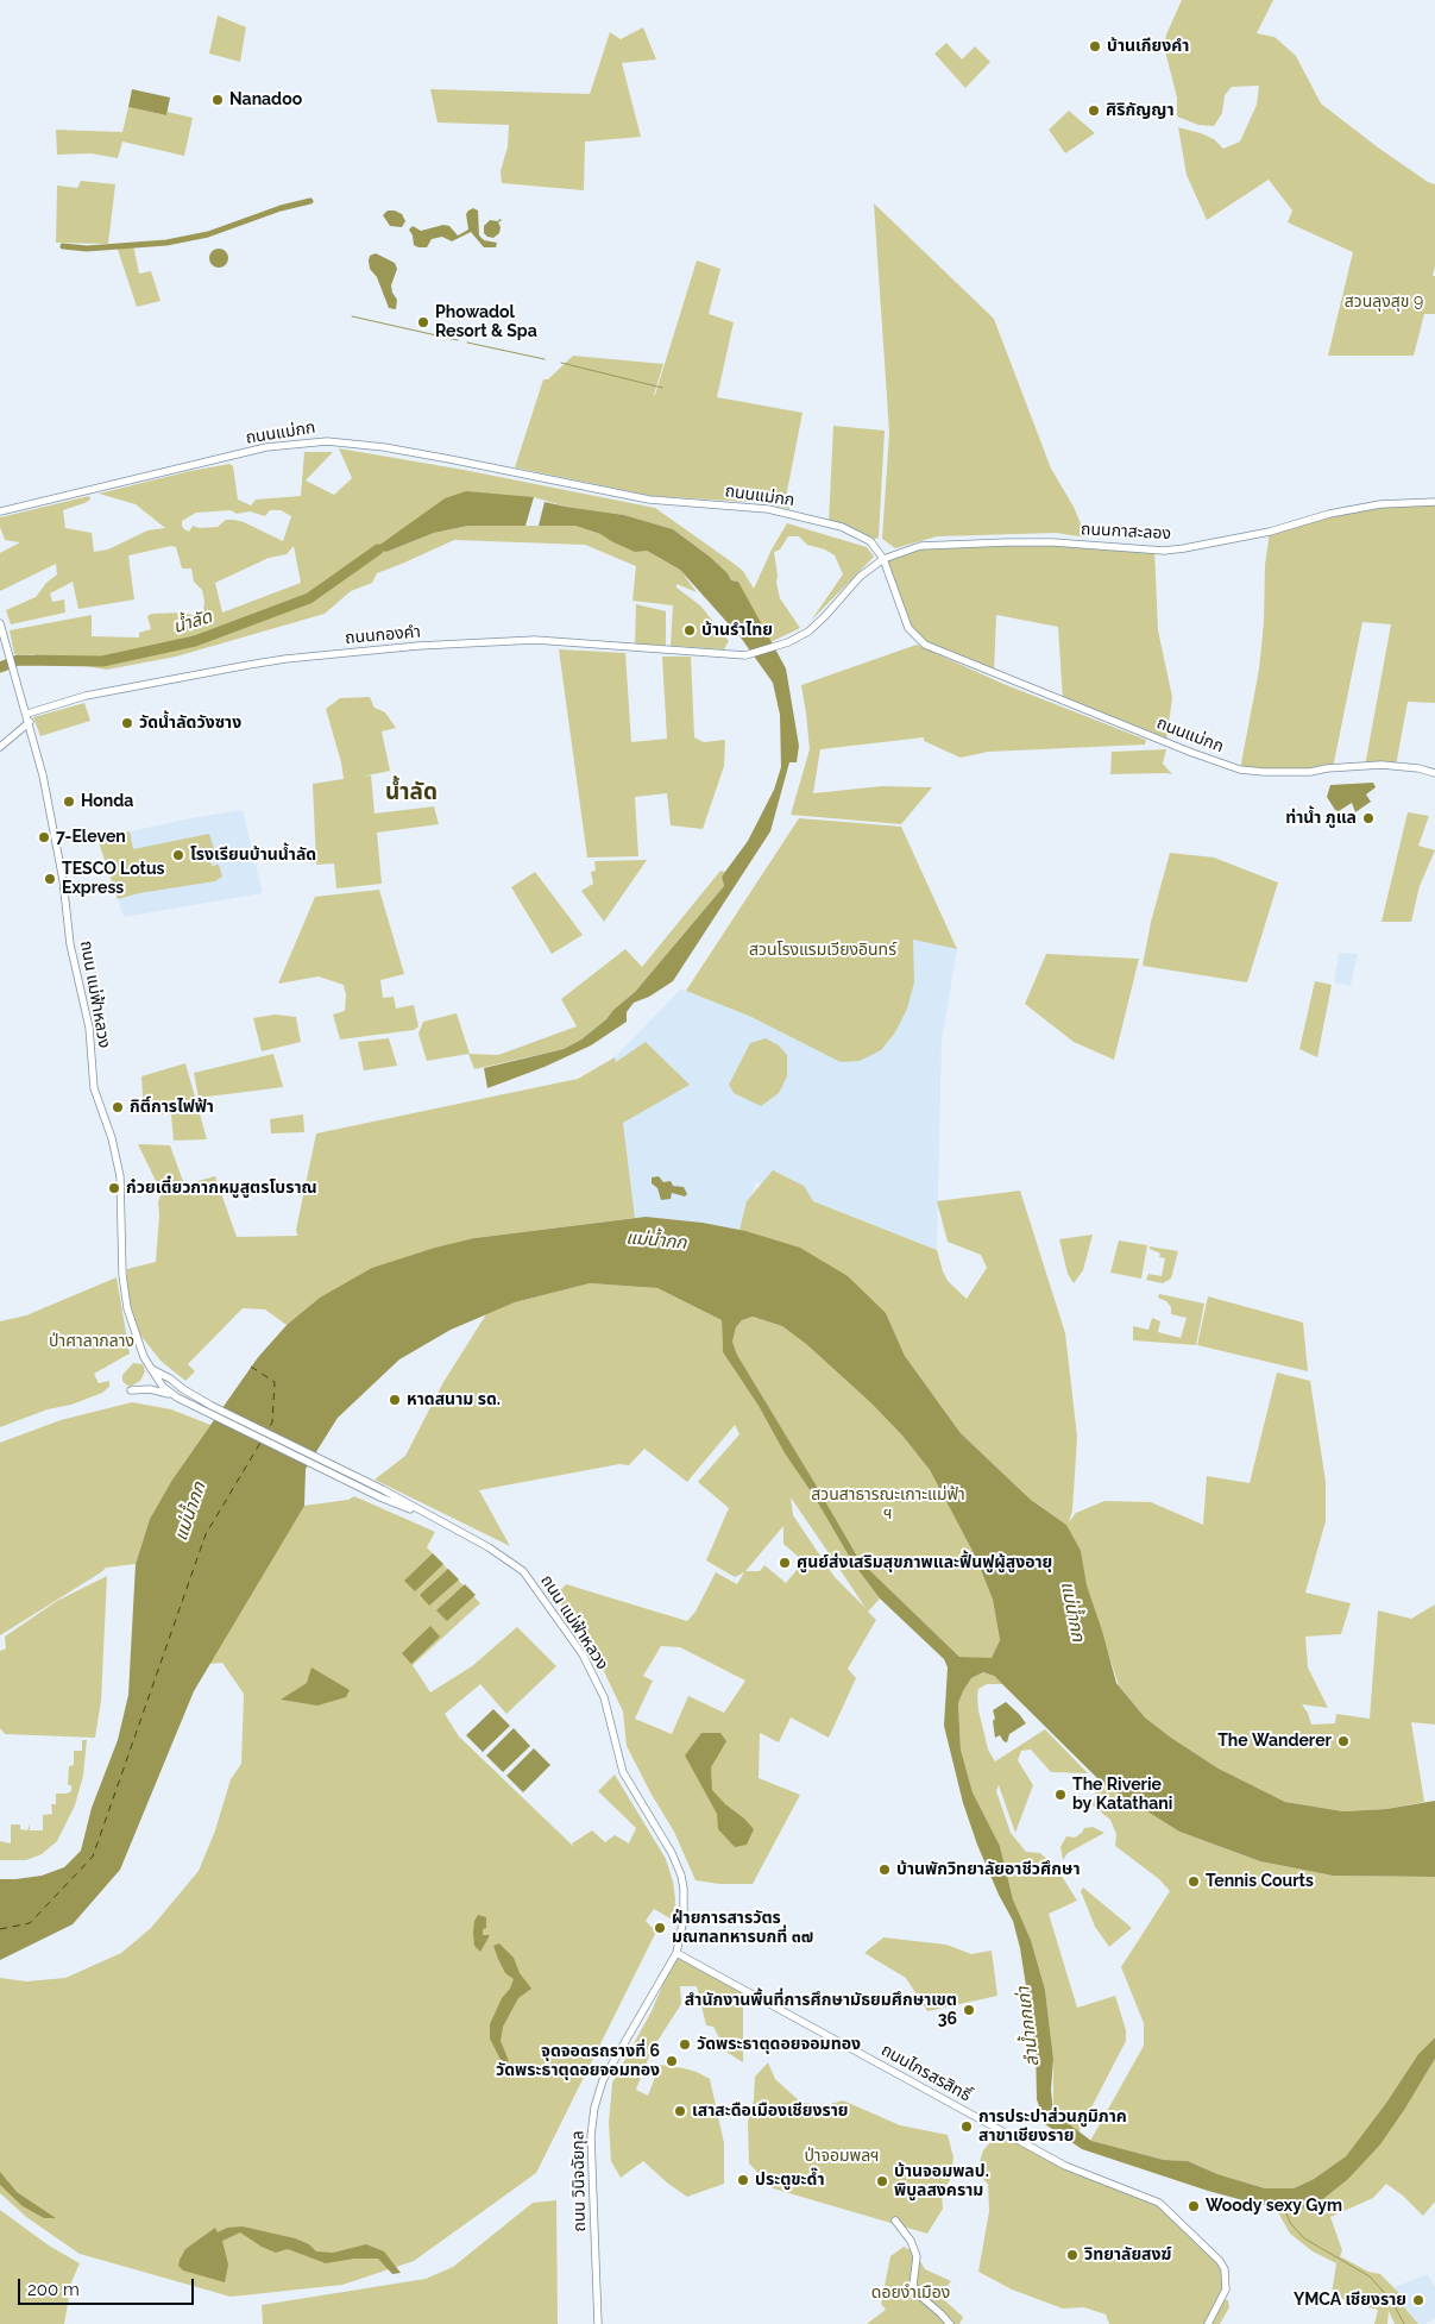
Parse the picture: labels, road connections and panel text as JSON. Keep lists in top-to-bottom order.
{
  "streets": {
    "street": [
      "ถนนแม่กก",
      "ถนนกาสะลอง",
      "ถนนกองคำ",
      "ถนน แม่ฟ้าหลวง",
      "ถนนไกรสรสิทธิ์",
      "ถนน วินิจฉัยกุล"
    ]
  },
  "crossings": [
    ["ถนนแม่กก", "ถนนกาสะลอง"],
    ["ถนนแม่กก", "ถนนกองคำ"],
    ["ถนนกาสะลอง", "ถนนกองคำ"],
    ["ถนนกองคำ", "ถนน แม่ฟ้าหลวง"],
    ["ถนน แม่ฟ้าหลวง", "ถนนไกรสรสิทธิ์"],
    ["ถนน แม่ฟ้าหลวง", "ถนน วินิจฉัยกุล"],
    ["ถนนไกรสรสิทธิ์", "ถนน วินิจฉัยกุล"]
  ],
  "districts": ["น้ำลัด"],
  "water": ["น้ำลัด", "แม่น้ำกก", "ลำน้ำกกเก่า"],
  "parks": [
    "สวนลุงสุข 9",
    "สวนโรงแรมเวียงอินทร์",
    "ป่าศาลากลาง",
    "สวนสาธารณะเกาะแม่ฟ้า ฯ",
    "ป่าจอมพลฯ",
    "ดอยงำเมือง"
  ],
  "places": [
    "บ้านเกียงคำ",
    "Nanadoo",
    "ศิริกัญญา",
    "Phowadol Resort & Spa",
    "บ้านรำไทย",
    "วัดน้ำลัดวังซาง",
    "Honda",
    "ท่าน้ำ ภูแล",
    "7-Eleven",
    "โรงเรียนบ้านน้ำลัด",
    "TESCO Lotus Express",
    "กิติ์การไฟฟ้า",
    "ก๋วยเตี๋ยวกากหมูสูตรโบราณ",
    "หาดสนาม รด.",
    "ศูนย์ส่งเสริมสุขภาพและฟื้นฟูผู้สูงอายุ",
    "The Wanderer",
    "The Riverie by Katathani",
    "บ้านพักวิทยาลัยอาชีวศึกษา",
    "Tennis Courts",
    "ฝ่ายการสารวัตร มณฑลทหารบกที่ ๓๗",
    "สำนักงานพื้นที่การศึกษามัธยมศึกษาเขต 36",
    "วัดพระธาตุดอยจอมทอง",
    "จุดจอดรถรางที่ 6 วัดพระธาตุดอยจอมทอง",
    "เสาสะดือเมืองเชียงราย",
    "การประปาส่วนภูมิภาค สาขาเชียงราย",
    "ประตูขะด๊ำ",
    "บ้านจอมพลป. พิบูลสงคราม",
    "Woody sexy Gym",
    "วิทยาลัยสงฆ์",
    "YMCA เชียงราย"
  ],
  "scale_bar": "200 m"
}
